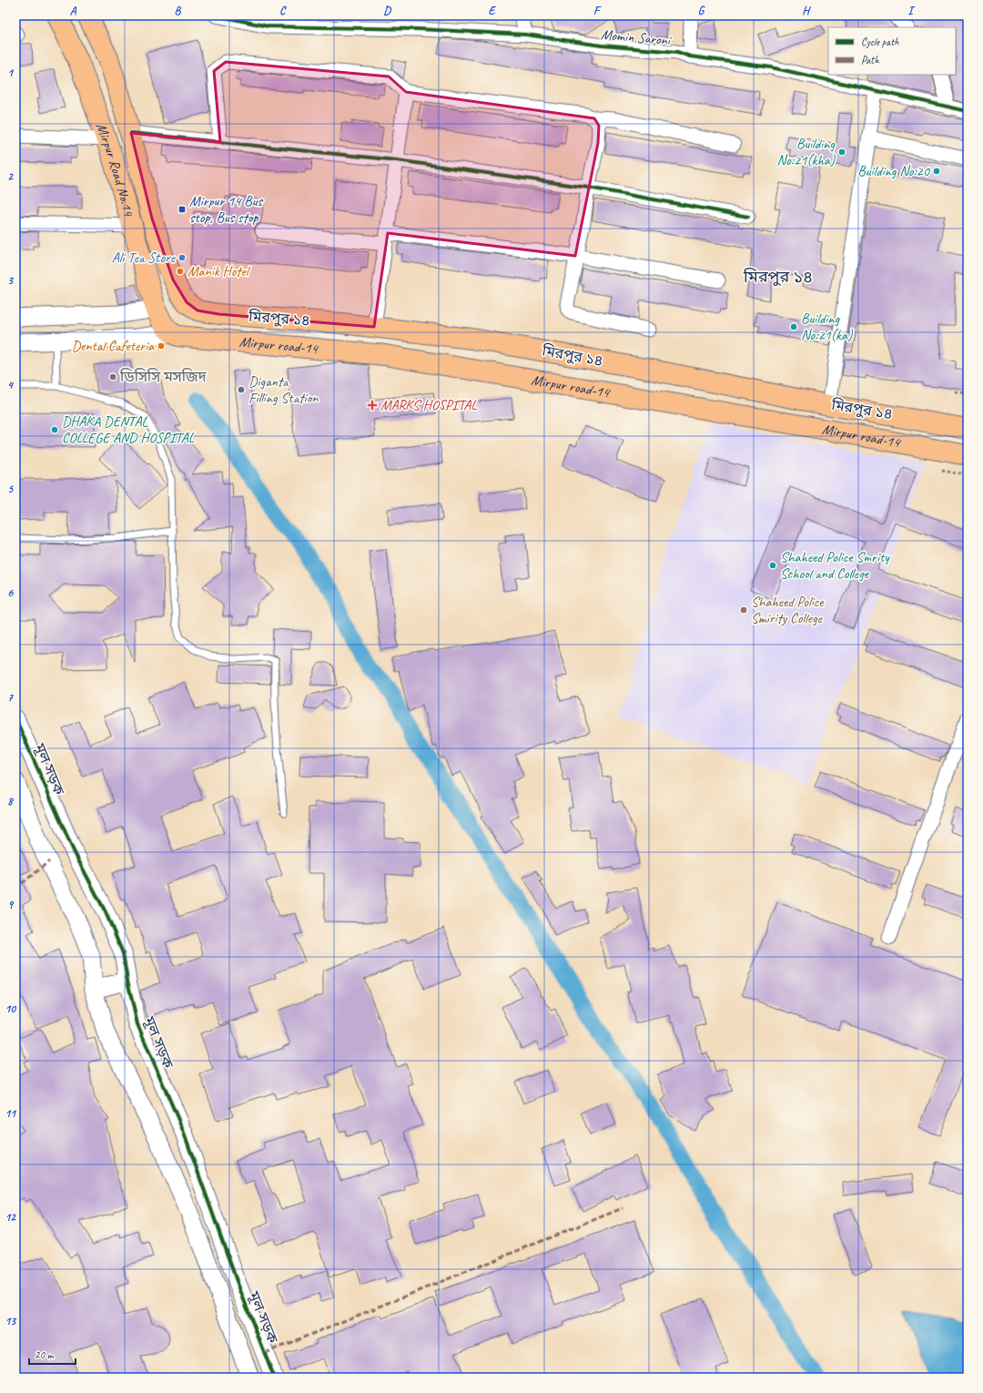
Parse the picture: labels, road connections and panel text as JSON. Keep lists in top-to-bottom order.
{
  "streets": {
    "main road": ["Mirpur Road No.14", "মিরপুর ১৪", "Mirpur road-14"],
    "street": ["Momin Saroni", "মূল সড়ক"]
  },
  "crossings": [
    ["Mirpur Road No.14", "মিরপুর ১৪"],
    ["Mirpur Road No.14", "Mirpur road-14"]
  ],
  "districts": ["মিরপুর ১৪"],
  "places": {
    "other": [
      "Building No:21(kha)",
      "Building No:20",
      "Ali Tea Store",
      "Manik Hotel",
      "Building No:21(ka)",
      "Dental Cafeteria",
      "ডিসিসি মসজিদ",
      "Diganta Filling Station",
      "DHAKA DENTAL COLLEGE AND HOSPITAL",
      "Shaheed Police Smrity School and College",
      "Shaheed Police Smirity College"
    ],
    "transit": ["Mirpur 14 Bus stop, Bus stop"],
    "health": ["MARKS HOSPITAL"]
  },
  "legend": ["Cycle path", "Path"],
  "scale_bar": "20 m",
  "grid": {
    "columns": [
      "A",
      "B",
      "C",
      "D",
      "E",
      "F",
      "G",
      "H",
      "I"
    ],
    "rows": [
      "1",
      "2",
      "3",
      "4",
      "5",
      "6",
      "7",
      "8",
      "9",
      "10",
      "11",
      "12",
      "13"
    ]
  }
}
